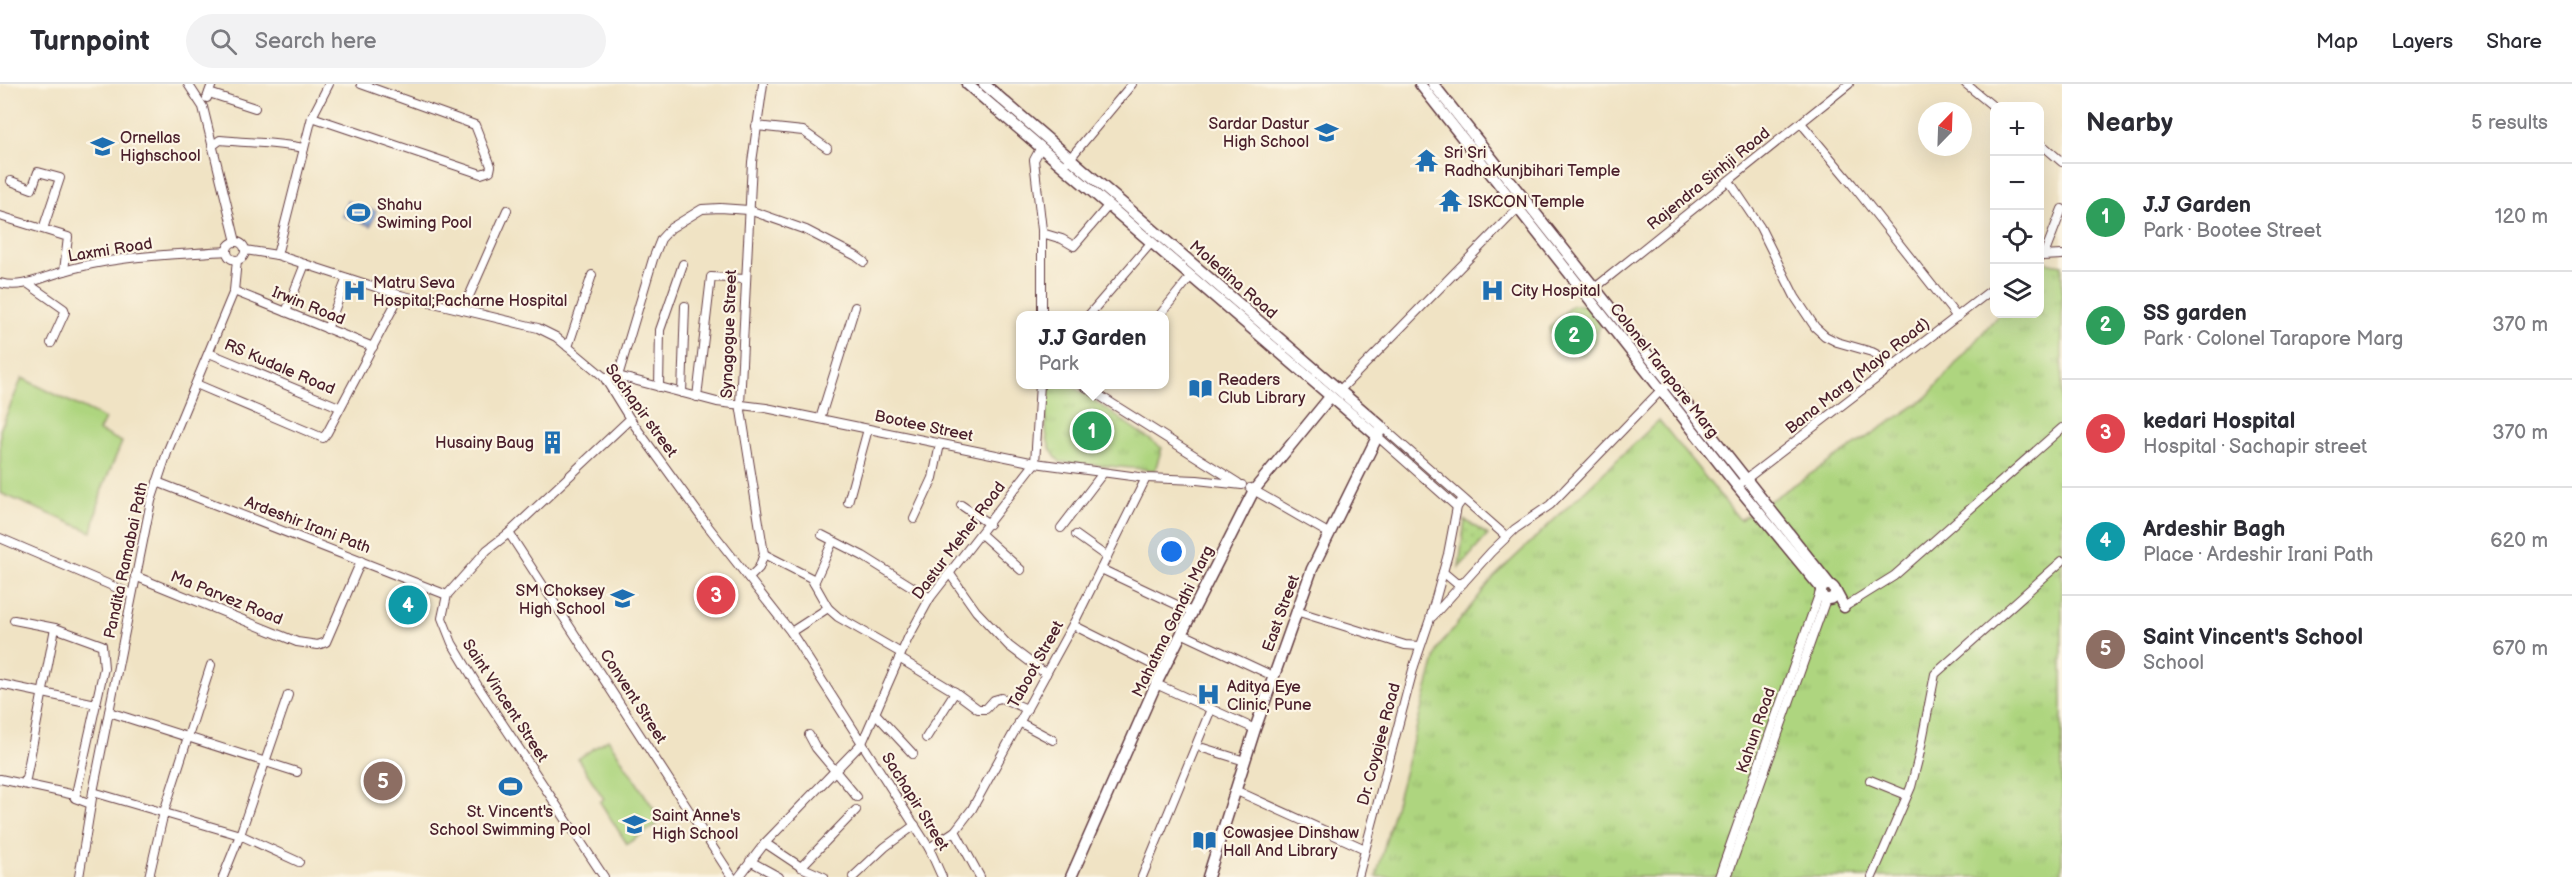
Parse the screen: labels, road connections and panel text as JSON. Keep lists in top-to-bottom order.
{
  "streets": {
    "main road": [
      "Moledina Road",
      "Colonel Tarapore Marg",
      "East Street",
      "Mahatma Gandhi Marg"
    ],
    "street": [
      "Rajendra Sinhji Road",
      "Laxmi Road",
      "Irwin Road",
      "Synagogue Street",
      "RS Kudale Road",
      "Bana Marg (Mayo Road)",
      "Sachapir street",
      "Bootee Street",
      "Ardeshir Irani Path",
      "Dastur Meher Road",
      "Pandita Ramabai Path",
      "Ma Parvez Road",
      "Taboot Street",
      "Convent Street",
      "Saint Vincent Street",
      "Kahun Road",
      "Dr. Coyajee Road",
      "Sachapir Street"
    ]
  },
  "crossings": [
    ["Rajendra Sinhji Road", "Colonel Tarapore Marg"],
    ["Laxmi Road", "Sachapir street"],
    ["Laxmi Road", "Pandita Ramabai Path"],
    ["Moledina Road", "East Street"],
    ["Moledina Road", "Mahatma Gandhi Marg"],
    ["Irwin Road", "Pandita Ramabai Path"],
    ["Synagogue Street", "Bootee Street"],
    ["RS Kudale Road", "Pandita Ramabai Path"],
    ["Colonel Tarapore Marg", "Bana Marg (Mayo Road)"],
    ["Colonel Tarapore Marg", "Kahun Road"],
    ["Sachapir street", "Bootee Street"],
    ["Sachapir street", "Dastur Meher Road"],
    ["Sachapir street", "Pandita Ramabai Path"],
    ["Sachapir street", "Sachapir Street"],
    ["Bootee Street", "Dastur Meher Road"],
    ["Bootee Street", "Taboot Street"],
    ["Ardeshir Irani Path", "Pandita Ramabai Path"],
    ["Ardeshir Irani Path", "Ma Parvez Road"],
    ["Ardeshir Irani Path", "Saint Vincent Street"],
    ["Dastur Meher Road", "Sachapir Street"],
    ["Pandita Ramabai Path", "Ma Parvez Road"],
    ["Taboot Street", "Sachapir Street"]
  ],
  "places": {
    "school or university": [
      "Sardar Dastur High School",
      "Ornellas Highschool",
      "SM Choksey High School",
      "Saint Anne's High School"
    ],
    "temple": ["Sri Sri RadhaKunjbihari Temple", "ISKCON Temple"],
    "sports": ["Shahu Swiming Pool", "St. Vincent's School Swimming Pool"],
    "hospital": ["City Hospital", "Matru Seva Hospital;Pacharne Hospital", "Aditya Eye Clinic, Pune"],
    "library": ["Readers Club Library", "Cowasjee Dinshaw Hall And Library"],
    "building": ["Husainy Baug"]
  },
  "north": "top right",
  "page": {
    "header": "Turnpoint",
    "search": "Search here",
    "nav": ["Map", "Layers", "Share"],
    "heading": ["Nearby", "5 results"],
    "map_buttons": ["+", "−"],
    "list": [
      {
        "mark": "1",
        "name": "J.J Garden",
        "note": "Park · Bootee Street",
        "value": "120 m"
      },
      {
        "mark": "2",
        "name": "SS garden",
        "note": "Park · Colonel Tarapore Marg",
        "value": "370 m"
      },
      {
        "mark": "3",
        "name": "kedari Hospital",
        "note": "Hospital · Sachapir street",
        "value": "370 m"
      },
      {
        "mark": "4",
        "name": "Ardeshir Bagh",
        "note": "Place · Ardeshir Irani Path",
        "value": "620 m"
      },
      {
        "mark": "5",
        "name": "Saint Vincent's School",
        "note": "School",
        "value": "670 m"
      }
    ],
    "popup": ["J.J Garden", "Park"],
    "pins": [
      "2",
      "1",
      "3",
      "4",
      "5"
    ]
  }
}
